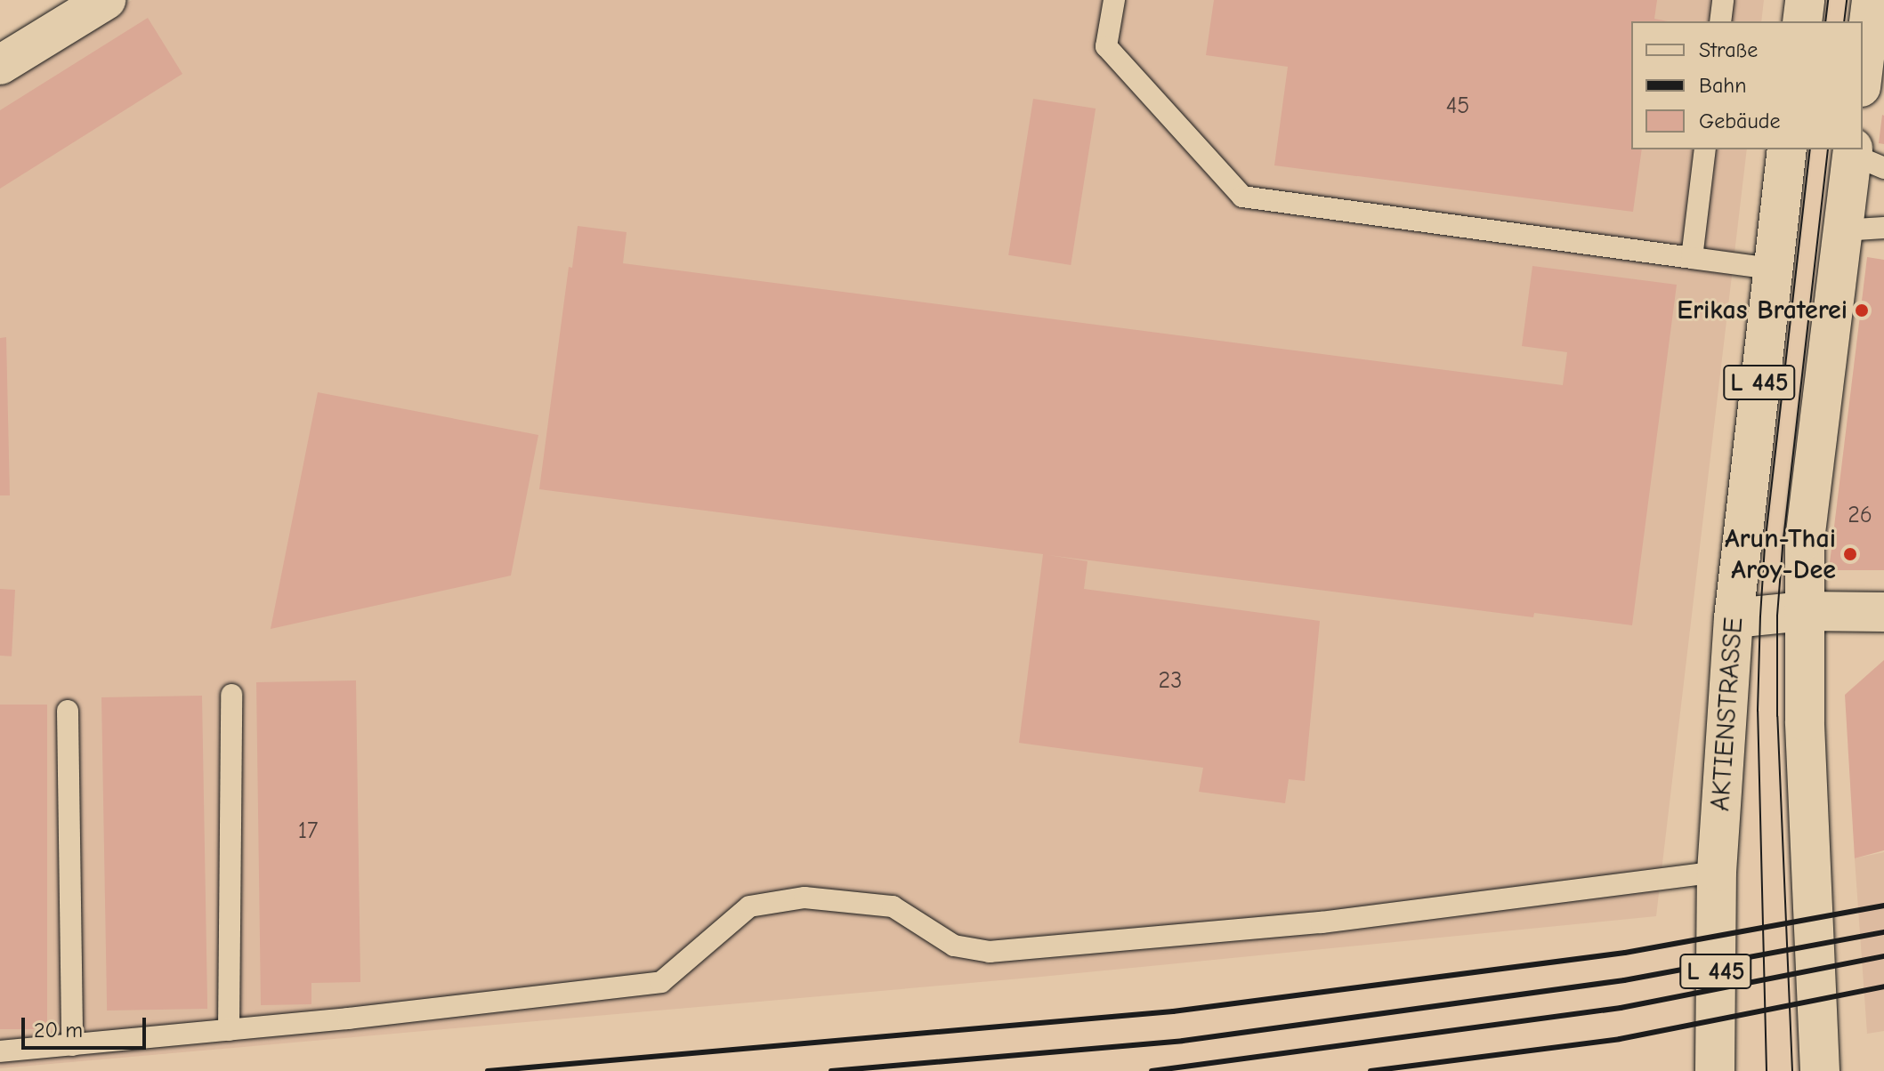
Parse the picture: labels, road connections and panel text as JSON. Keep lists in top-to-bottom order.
{
  "streets": {
    "main road": ["L 445", "AKTIENSTRASSE"]
  },
  "places": ["Erikas Braterei", "Arun-Thai Aroy-Dee"],
  "house_numbers": [
    "45",
    "26",
    "23",
    "17"
  ],
  "legend": ["Straße", "Bahn", "Gebäude"],
  "scale_bar": "20 m"
}
